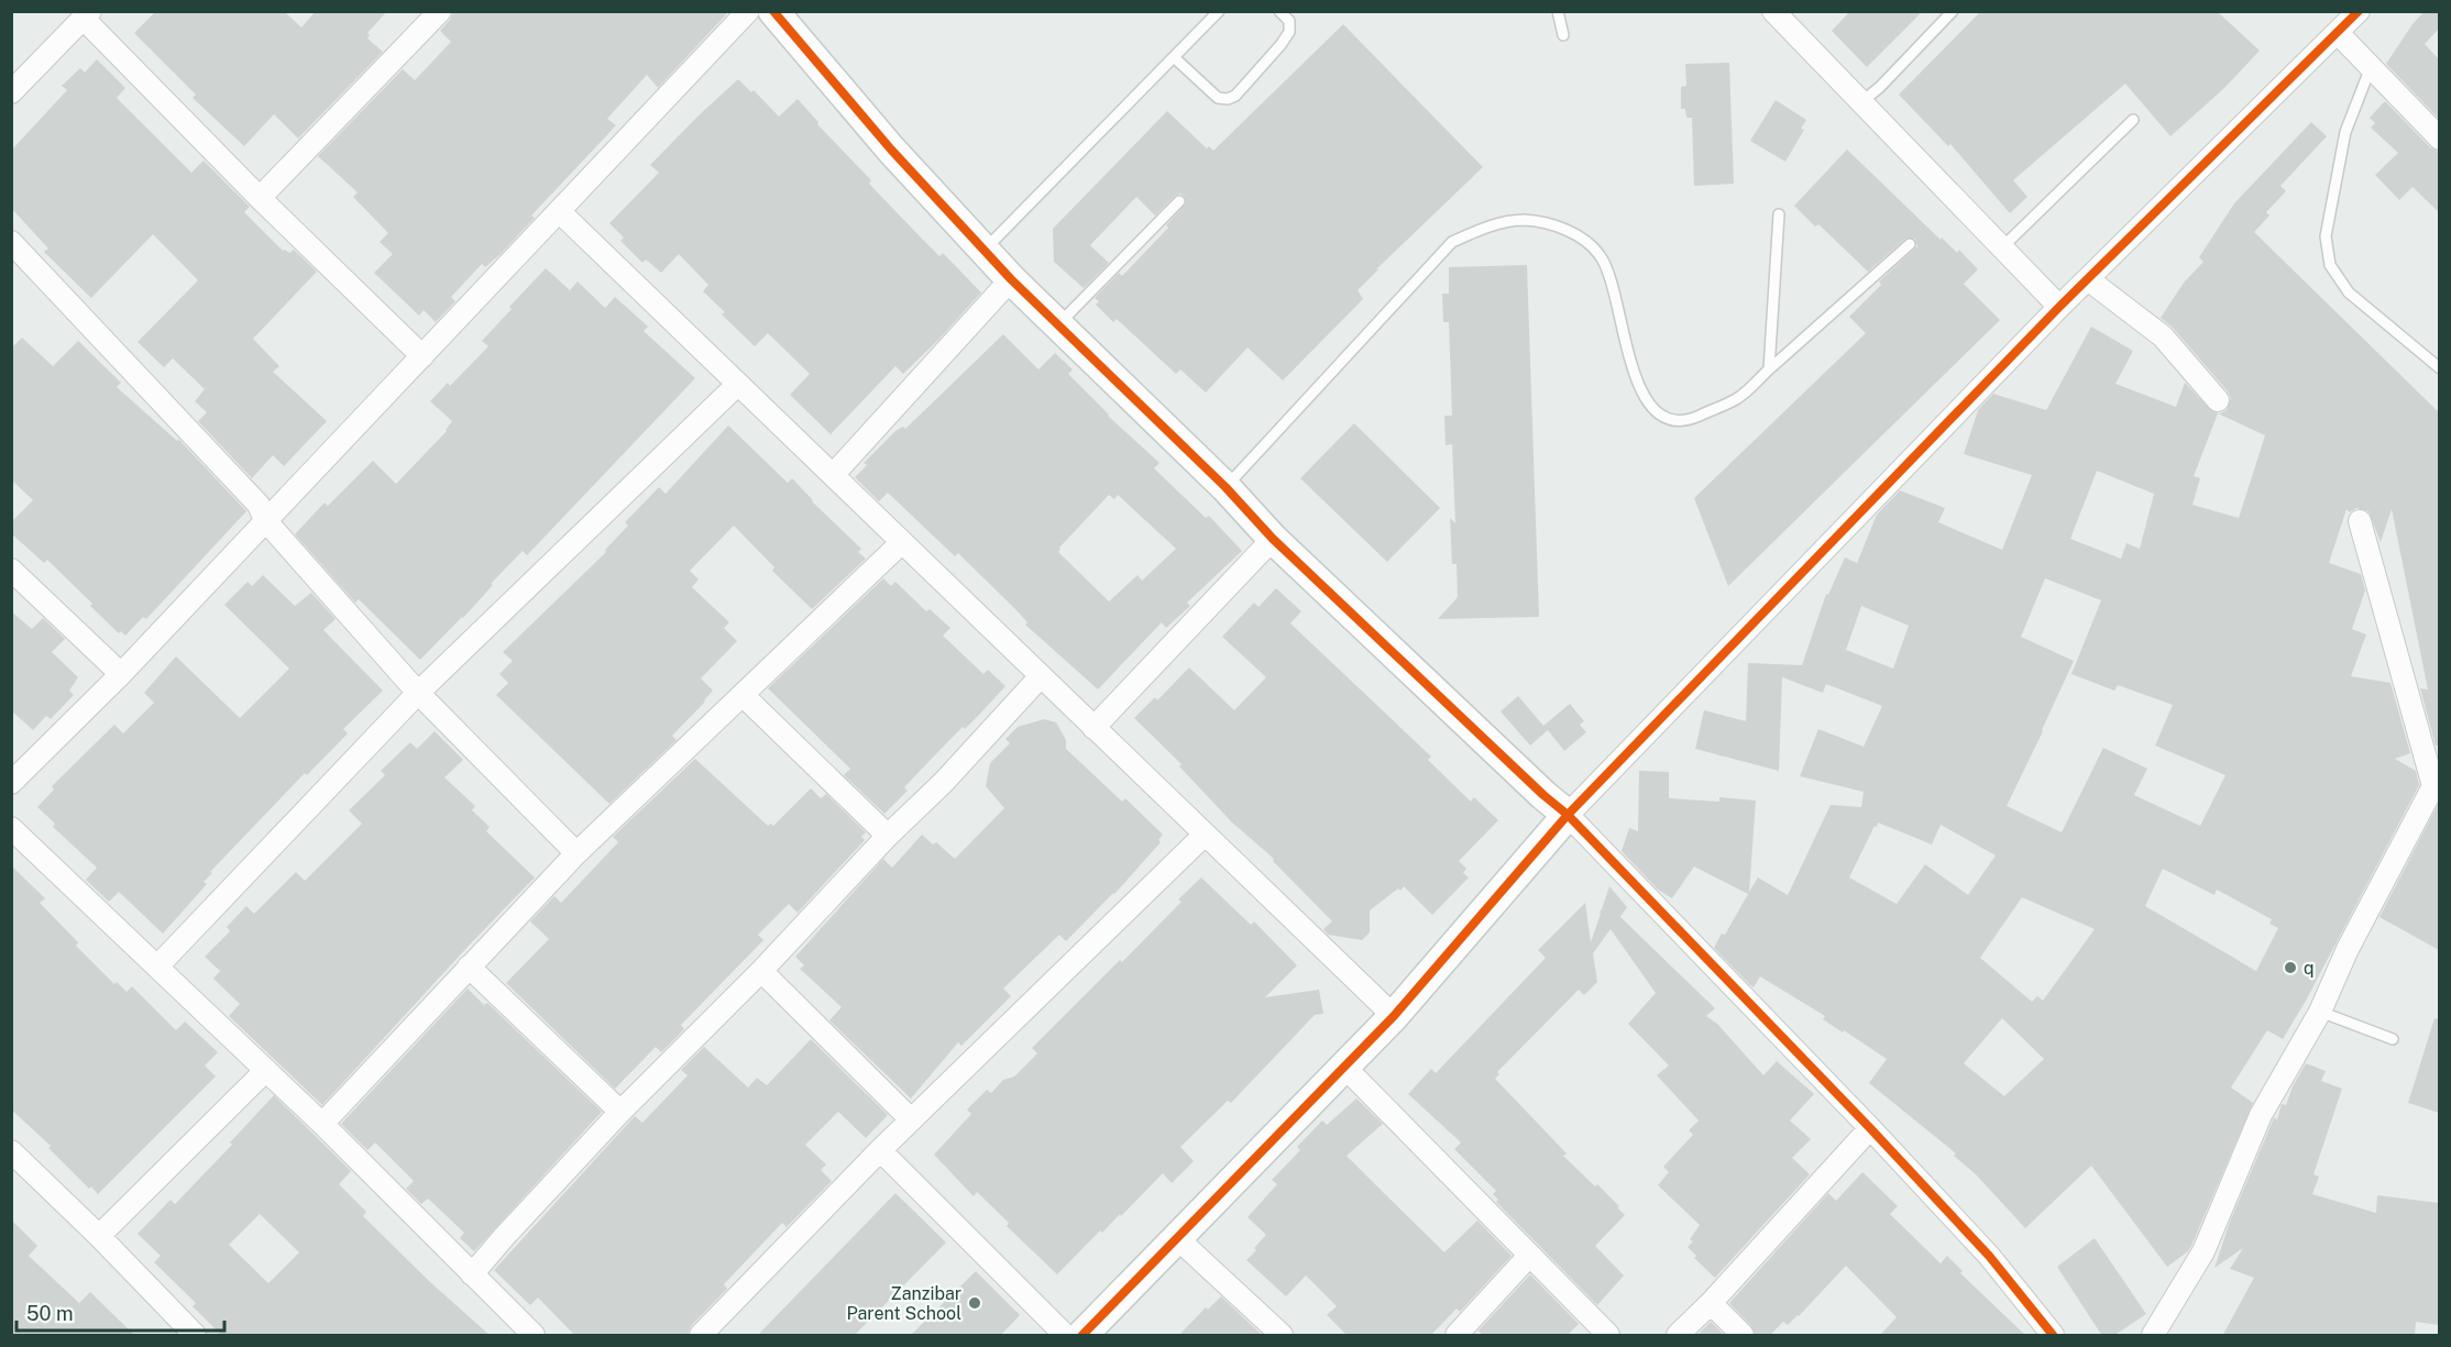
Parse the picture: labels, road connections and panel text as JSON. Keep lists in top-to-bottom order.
{
  "places": ["q", "Zanzibar Parent School"],
  "scale_bar": "50 m"
}
